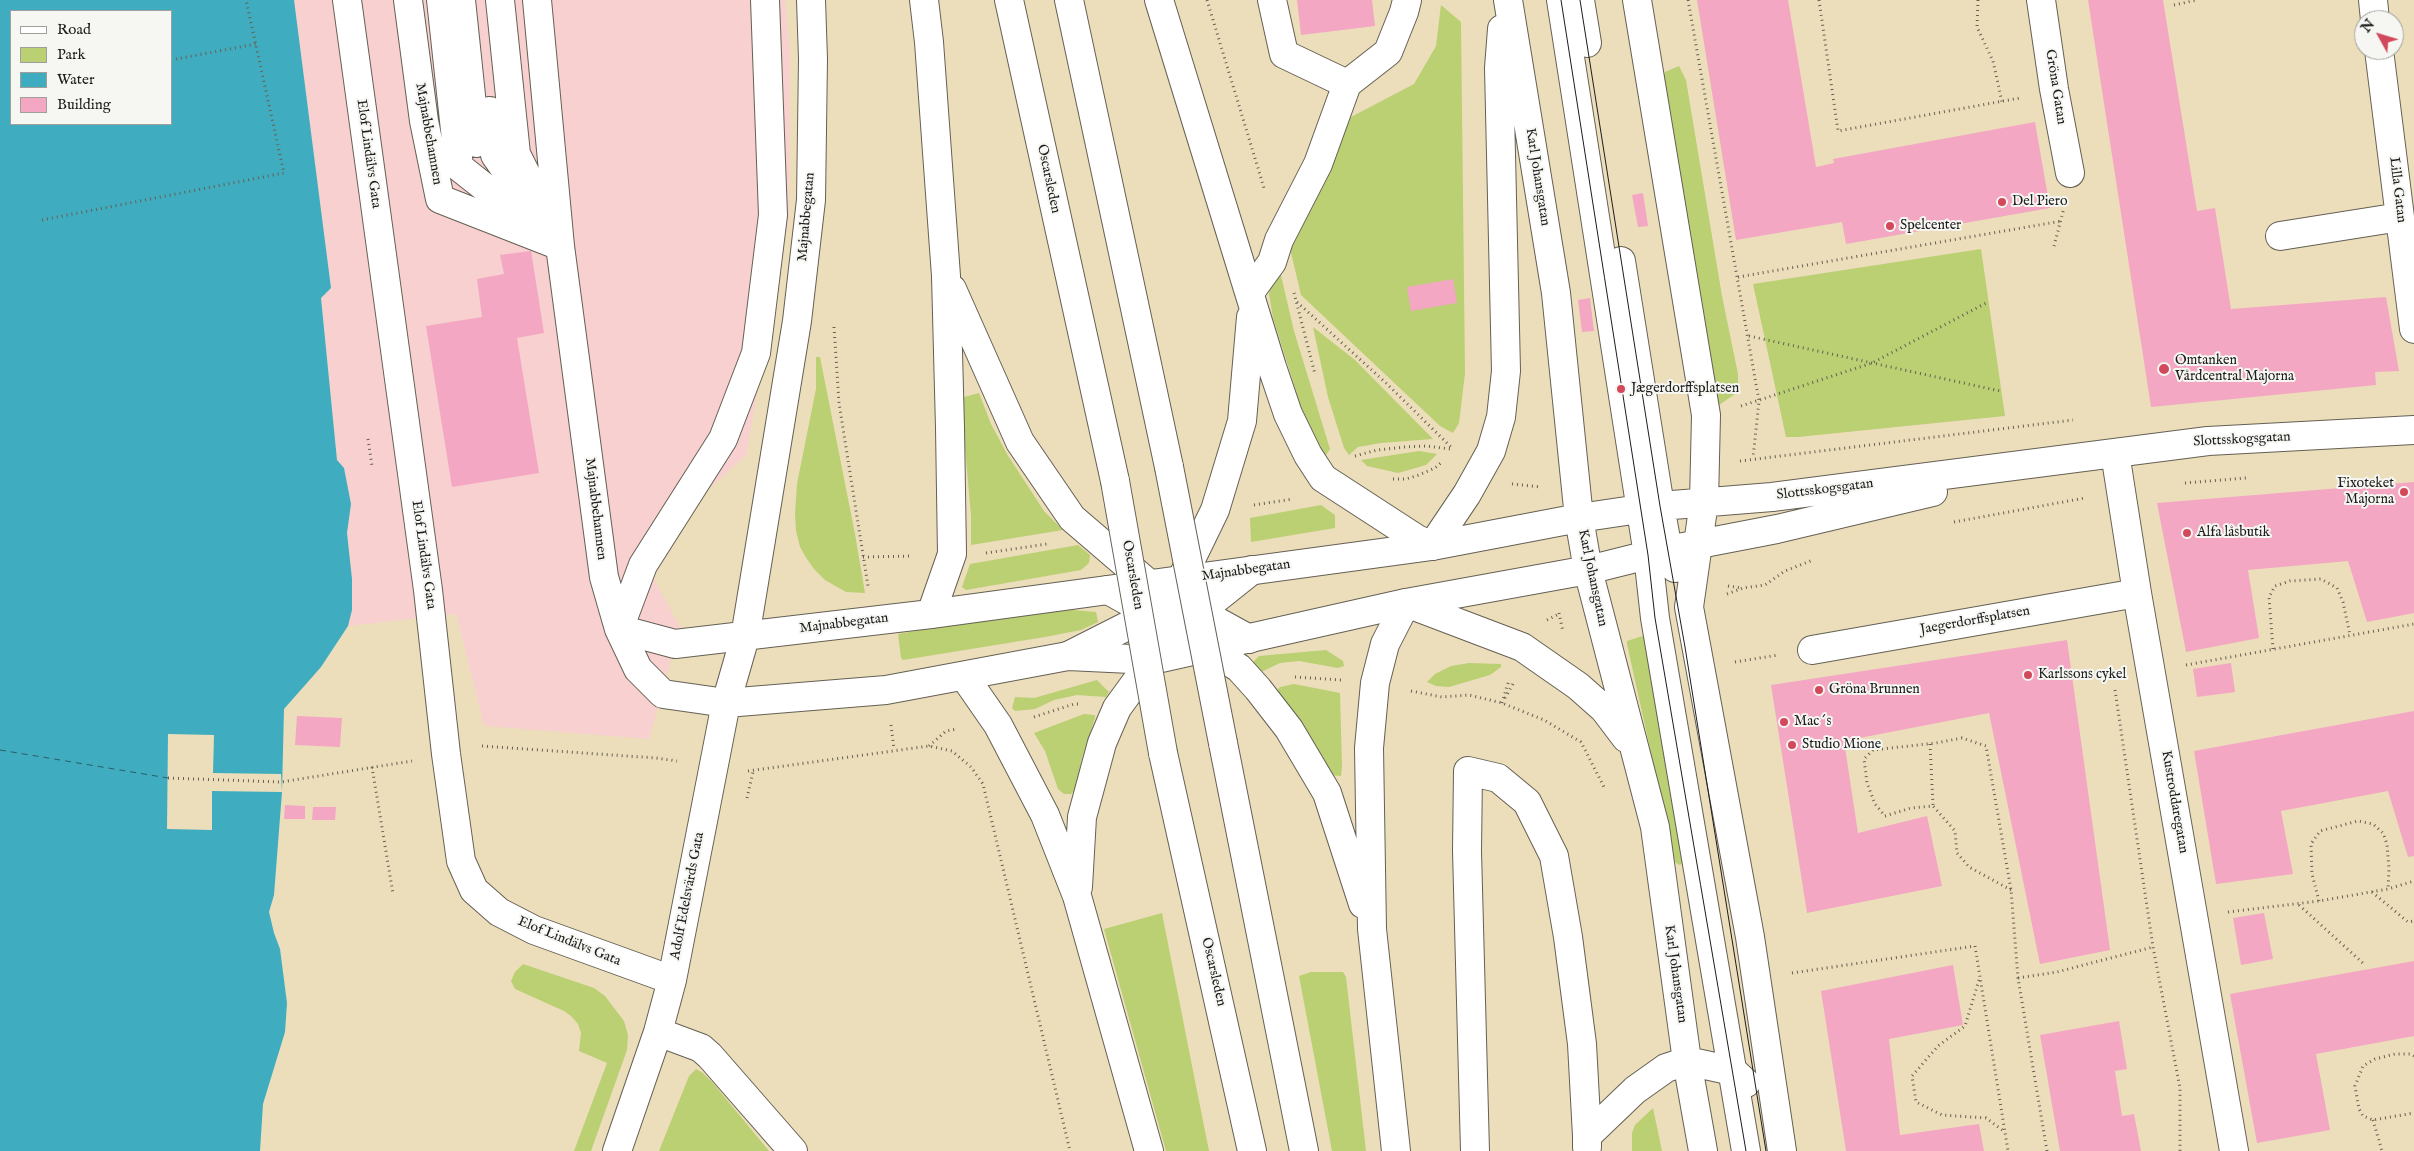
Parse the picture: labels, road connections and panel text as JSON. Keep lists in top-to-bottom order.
{
  "streets": {
    "main road": [
      "Gröna Gatan",
      "Majnabbehamnen",
      "Elof Lindälvs Gata",
      "Karl Johansgatan",
      "Oscarsleden",
      "Lilla Gatan",
      "Majnabbegatan",
      "Slottsskogsgatan",
      "Jaegerdorffsplatsen",
      "Kustroddaregatan",
      "Adolf Edelsvärds Gata"
    ]
  },
  "crossings": [
    ["Majnabbehamnen", "Adolf Edelsvärds Gata"],
    ["Elof Lindälvs Gata", "Adolf Edelsvärds Gata"],
    ["Karl Johansgatan", "Majnabbegatan"],
    ["Karl Johansgatan", "Slottsskogsgatan"],
    ["Majnabbegatan", "Slottsskogsgatan"],
    ["Majnabbegatan", "Adolf Edelsvärds Gata"],
    ["Slottsskogsgatan", "Kustroddaregatan"],
    ["Jaegerdorffsplatsen", "Kustroddaregatan"]
  ],
  "places": [
    "Del Piero",
    "Spelcenter",
    "Omtanken Vårdcentral Majorna",
    "Jægerdorffsplatsen",
    "Fixoteket Majorna",
    "Alfa låsbutik",
    "Karlssons cykel",
    "Gröna Brunnen",
    "Mac´s",
    "Studio Mione"
  ],
  "legend": [
    "Road",
    "Park",
    "Water",
    "Building"
  ],
  "north": "top left"
}
